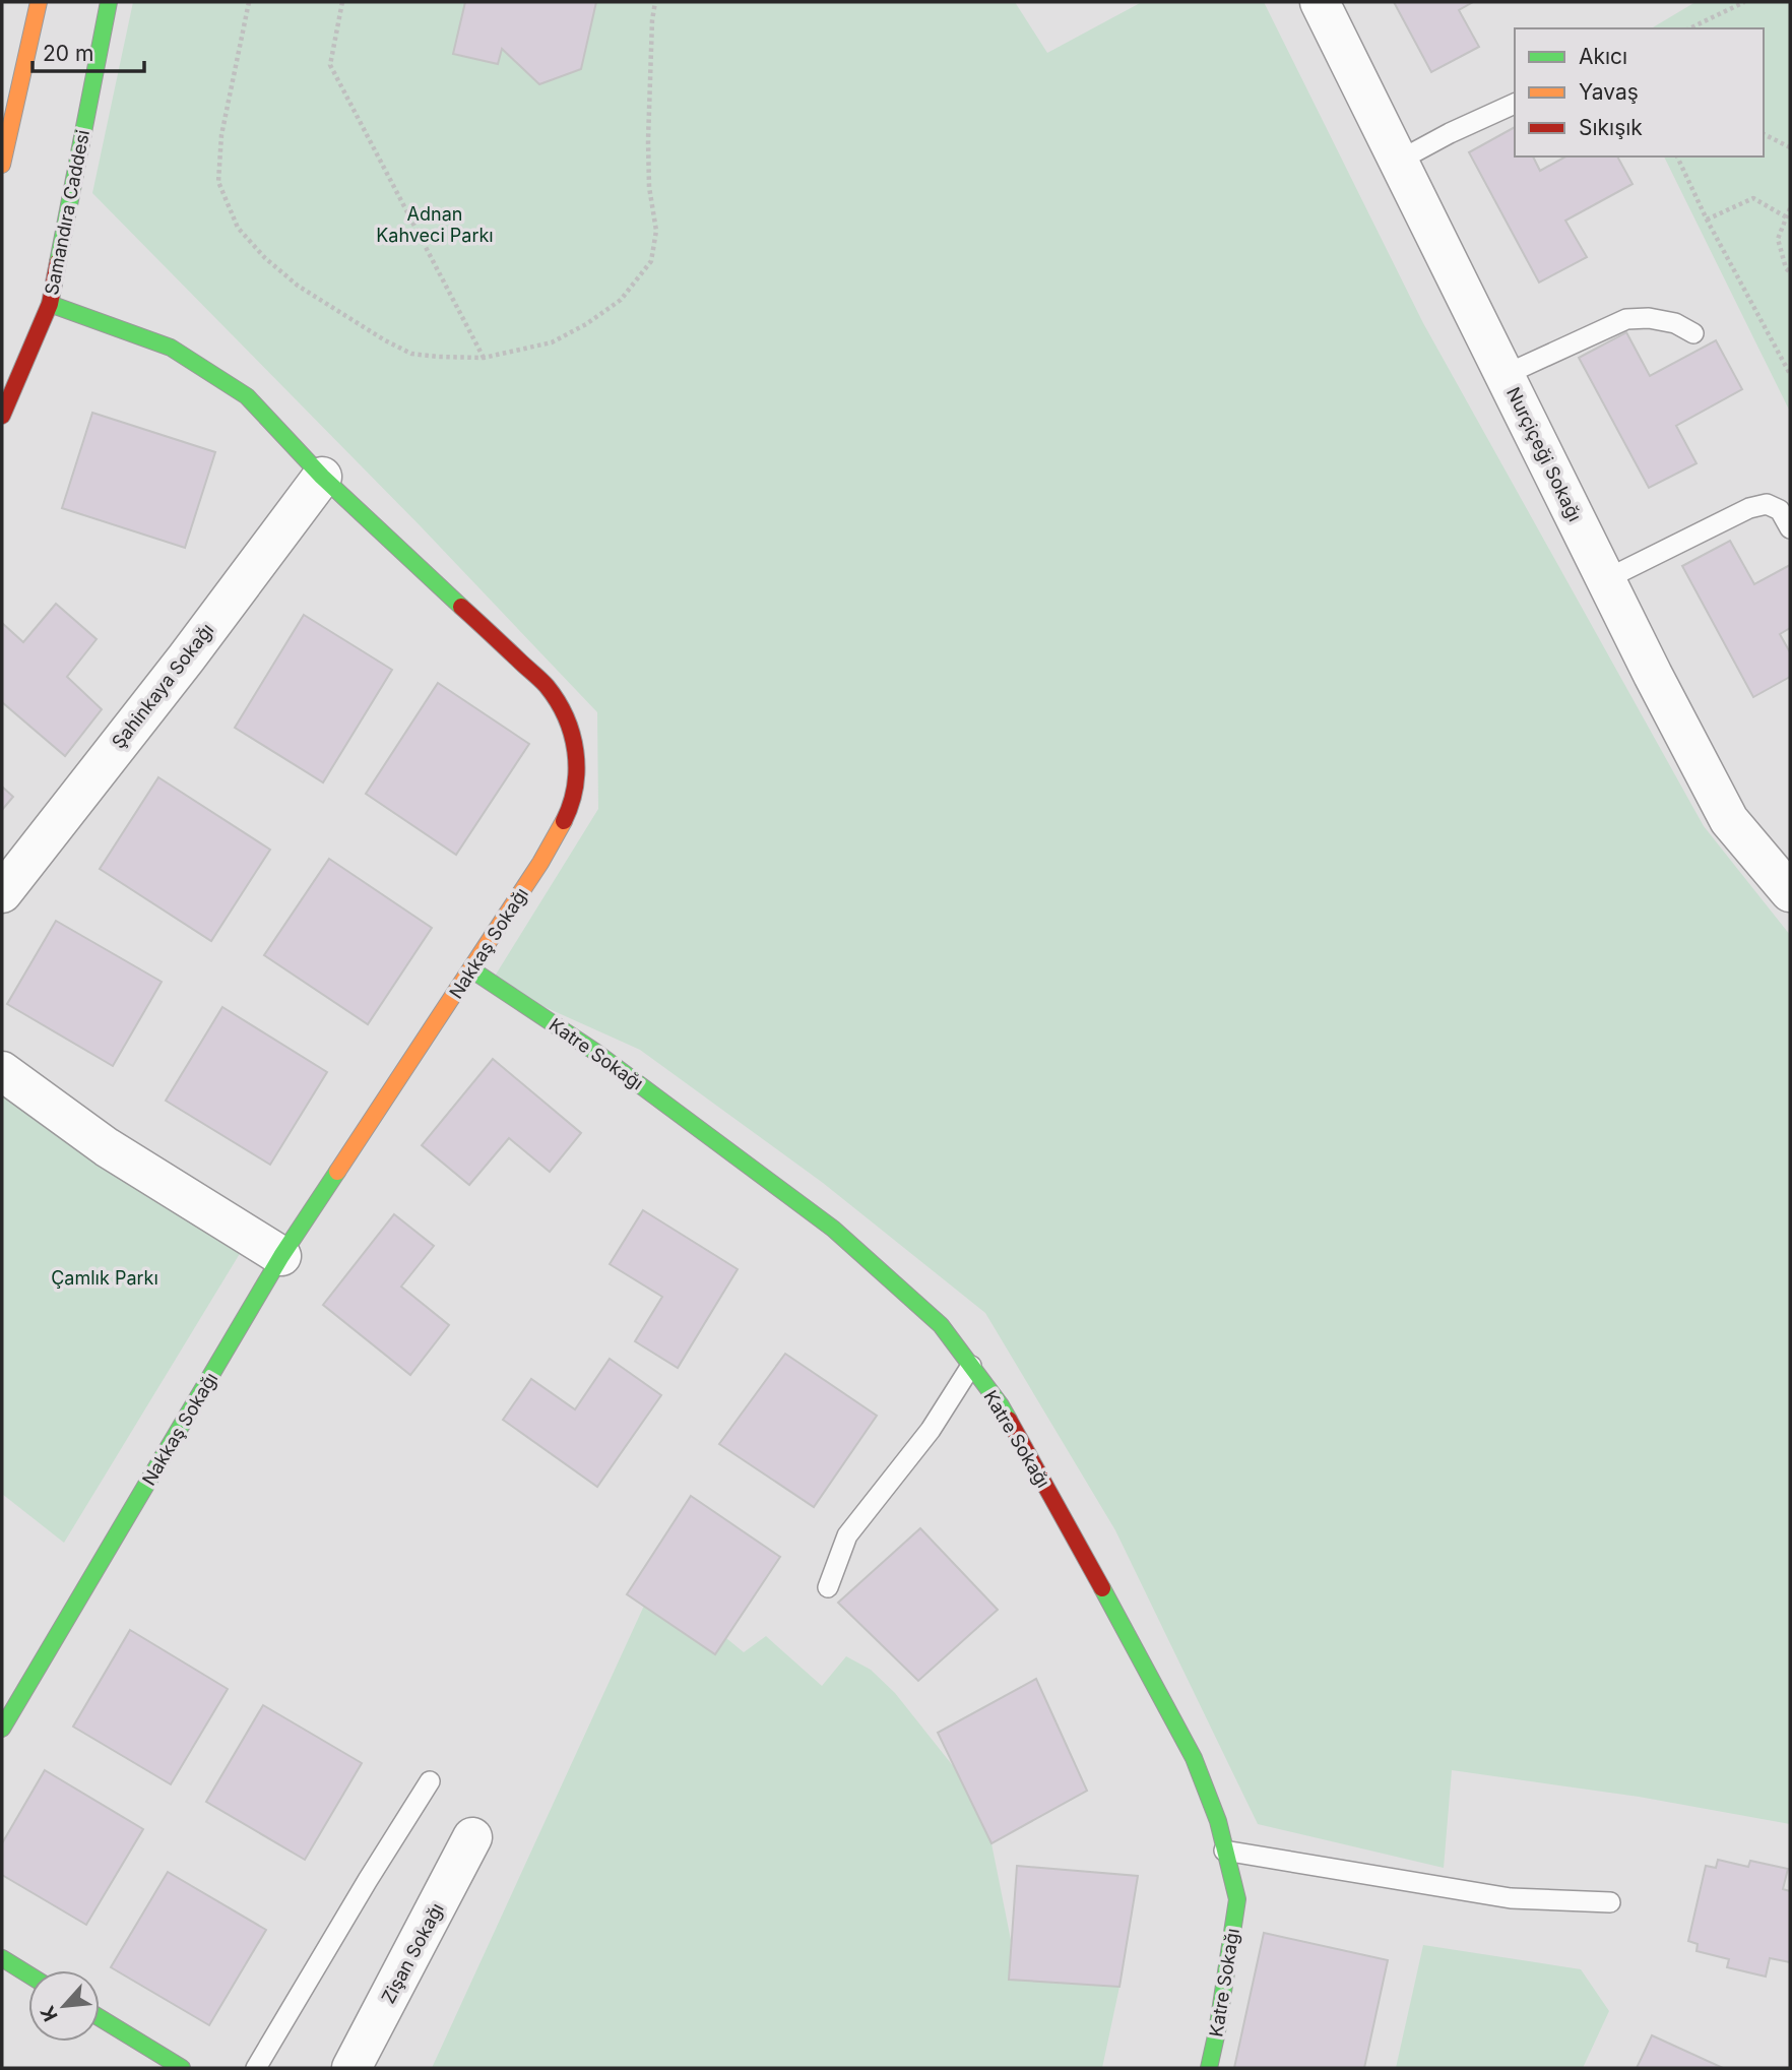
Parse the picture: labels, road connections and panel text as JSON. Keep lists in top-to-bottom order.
{
  "streets": {
    "street": [
      "Samandıra Caddesi",
      "Nurçiçeği Sokağı",
      "Şahinkaya Sokağı",
      "Nakkaş Sokağı",
      "Katre Sokağı",
      "Zişan Sokağı"
    ]
  },
  "crossings": [
    ["Samandıra Caddesi", "Nakkaş Sokağı"],
    ["Şahinkaya Sokağı", "Nakkaş Sokağı"],
    ["Nakkaş Sokağı", "Katre Sokağı"]
  ],
  "parks": ["Adnan Kahveci Parkı", "Çamlık Parkı"],
  "legend": ["Akıcı", "Yavaş", "Sıkışık"],
  "scale_bar": "20 m",
  "north": "bottom left"
}
